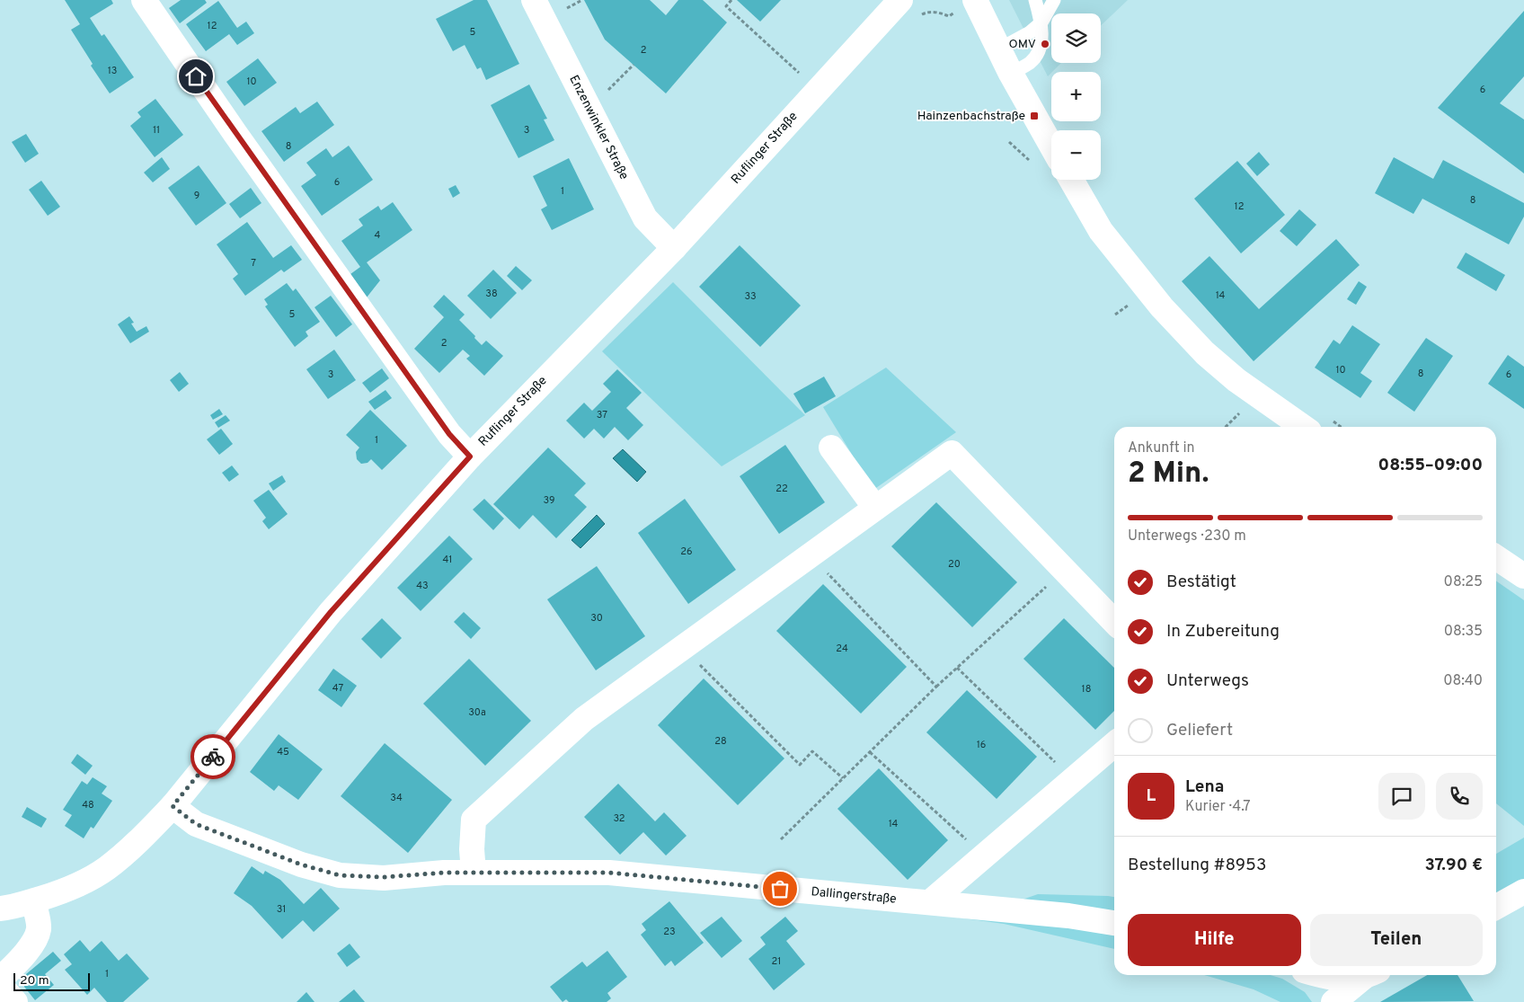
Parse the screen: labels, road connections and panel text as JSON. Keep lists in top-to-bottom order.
{
  "streets": {
    "street": ["Enzenwinkler Straße", "Ruflinger Straße", "Dallingerstraße"]
  },
  "crossings": [
    ["Enzenwinkler Straße", "Ruflinger Straße"],
    ["Ruflinger Straße", "Dallingerstraße"]
  ],
  "places": {
    "other": ["OMV"],
    "transit": ["Hainzenbachstraße"]
  },
  "house_numbers": [
    "12",
    "5",
    "2",
    "13",
    "10",
    "6",
    "11",
    "3",
    "8",
    "6",
    "1",
    "9",
    "8",
    "12",
    "4",
    "7",
    "38",
    "14",
    "33",
    "5",
    "2",
    "10",
    "8",
    "3",
    "6",
    "37",
    "1",
    "22",
    "39",
    "26",
    "41",
    "20",
    "43",
    "30",
    "24",
    "47",
    "18",
    "30a",
    "28",
    "16",
    "45",
    "34",
    "48",
    "32",
    "14",
    "31",
    "23",
    "21",
    "1"
  ],
  "scale_bar": "20 m",
  "page": {
    "map_buttons": ["+", "−"],
    "heading": ["2 Min.", "Ankunft in", "08:55–09:00"],
    "panel": [
      "Lena",
      "Kurier · 4.7",
      "Bestellung #8953",
      "37.90 €"
    ],
    "bar": "Unterwegs · 230 m",
    "list": [
      ["Bestätigt", "08:25"],
      ["In Zubereitung", "08:35"],
      ["Unterwegs", "08:40"],
      "Geliefert"
    ],
    "round": "L",
    "buttons": ["Hilfe", "Teilen"],
    "scale": "20 m"
  }
}
